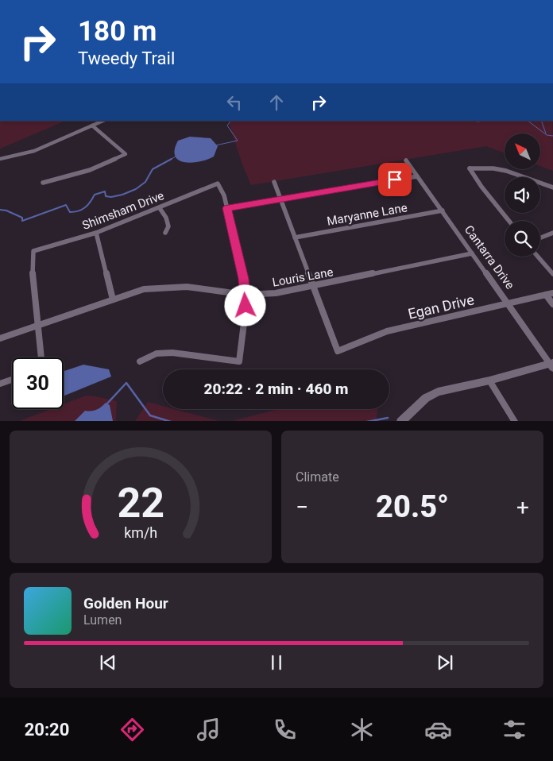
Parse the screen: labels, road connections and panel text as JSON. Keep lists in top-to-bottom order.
{
  "streets": {
    "street": [
      "Shimsham Drive",
      "Maryanne Lane",
      "Cantarra Drive",
      "Louris Lane",
      "Egan Drive"
    ]
  },
  "crossings": [
    ["Shimsham Drive", "Louris Lane"],
    ["Maryanne Lane", "Cantarra Drive"],
    ["Cantarra Drive", "Louris Lane"],
    ["Cantarra Drive", "Egan Drive"],
    ["Louris Lane", "Egan Drive"]
  ],
  "north": "top left",
  "page": {
    "turn": ["180 m", "Tweedy Trail"],
    "limit": "30",
    "trip": "20:22 · 2 min · 460 m",
    "tile": "Climate",
    "heat": ["−", "20.5°", "+"],
    "song": ["Golden Hour", "Lumen"],
    "tabs": "20:20",
    "gauge": ["22", "km/h"]
  }
}
